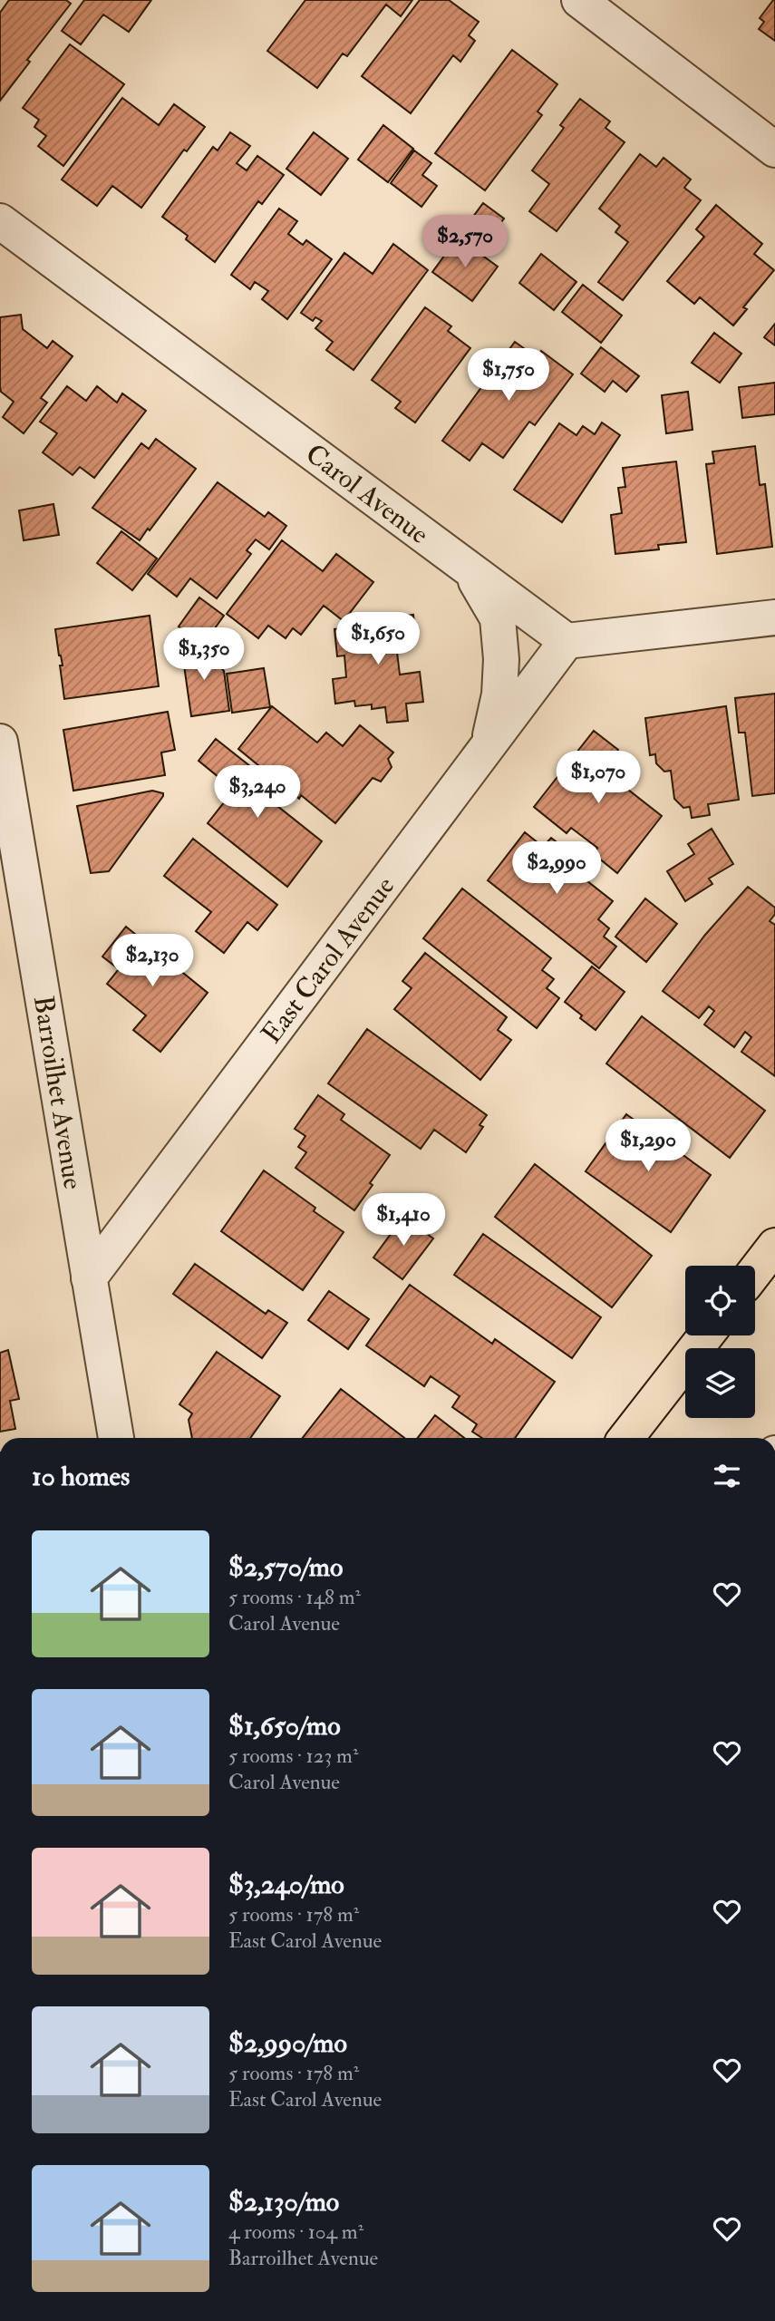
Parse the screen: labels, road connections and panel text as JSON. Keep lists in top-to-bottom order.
{
  "streets": {
    "street": ["Carol Avenue", "East Carol Avenue", "Barroilhet Avenue"]
  },
  "crossings": [
    ["Carol Avenue", "East Carol Avenue"],
    ["East Carol Avenue", "Barroilhet Avenue"]
  ],
  "page": {
    "price": [
      "$2,570",
      "$1,750",
      "$1,650",
      "$1,350",
      "$1,070",
      "$3,240",
      "$2,990",
      "$2,130",
      "$1,290",
      "$1,410"
    ],
    "heading": "10 homes",
    "list": [
      {
        "name": "$2,570/mo",
        "note": "5 rooms · 148 m² · Carol Avenue"
      },
      {
        "name": "$1,650/mo",
        "note": "5 rooms · 123 m² · Carol Avenue"
      },
      {
        "name": "$3,240/mo",
        "note": "5 rooms · 178 m² · East Carol Avenue"
      },
      {
        "name": "$2,990/mo",
        "note": "5 rooms · 178 m² · East Carol Avenue"
      },
      {
        "name": "$2,130/mo",
        "note": "4 rooms · 104 m² · Barroilhet Avenue"
      }
    ]
  }
}
